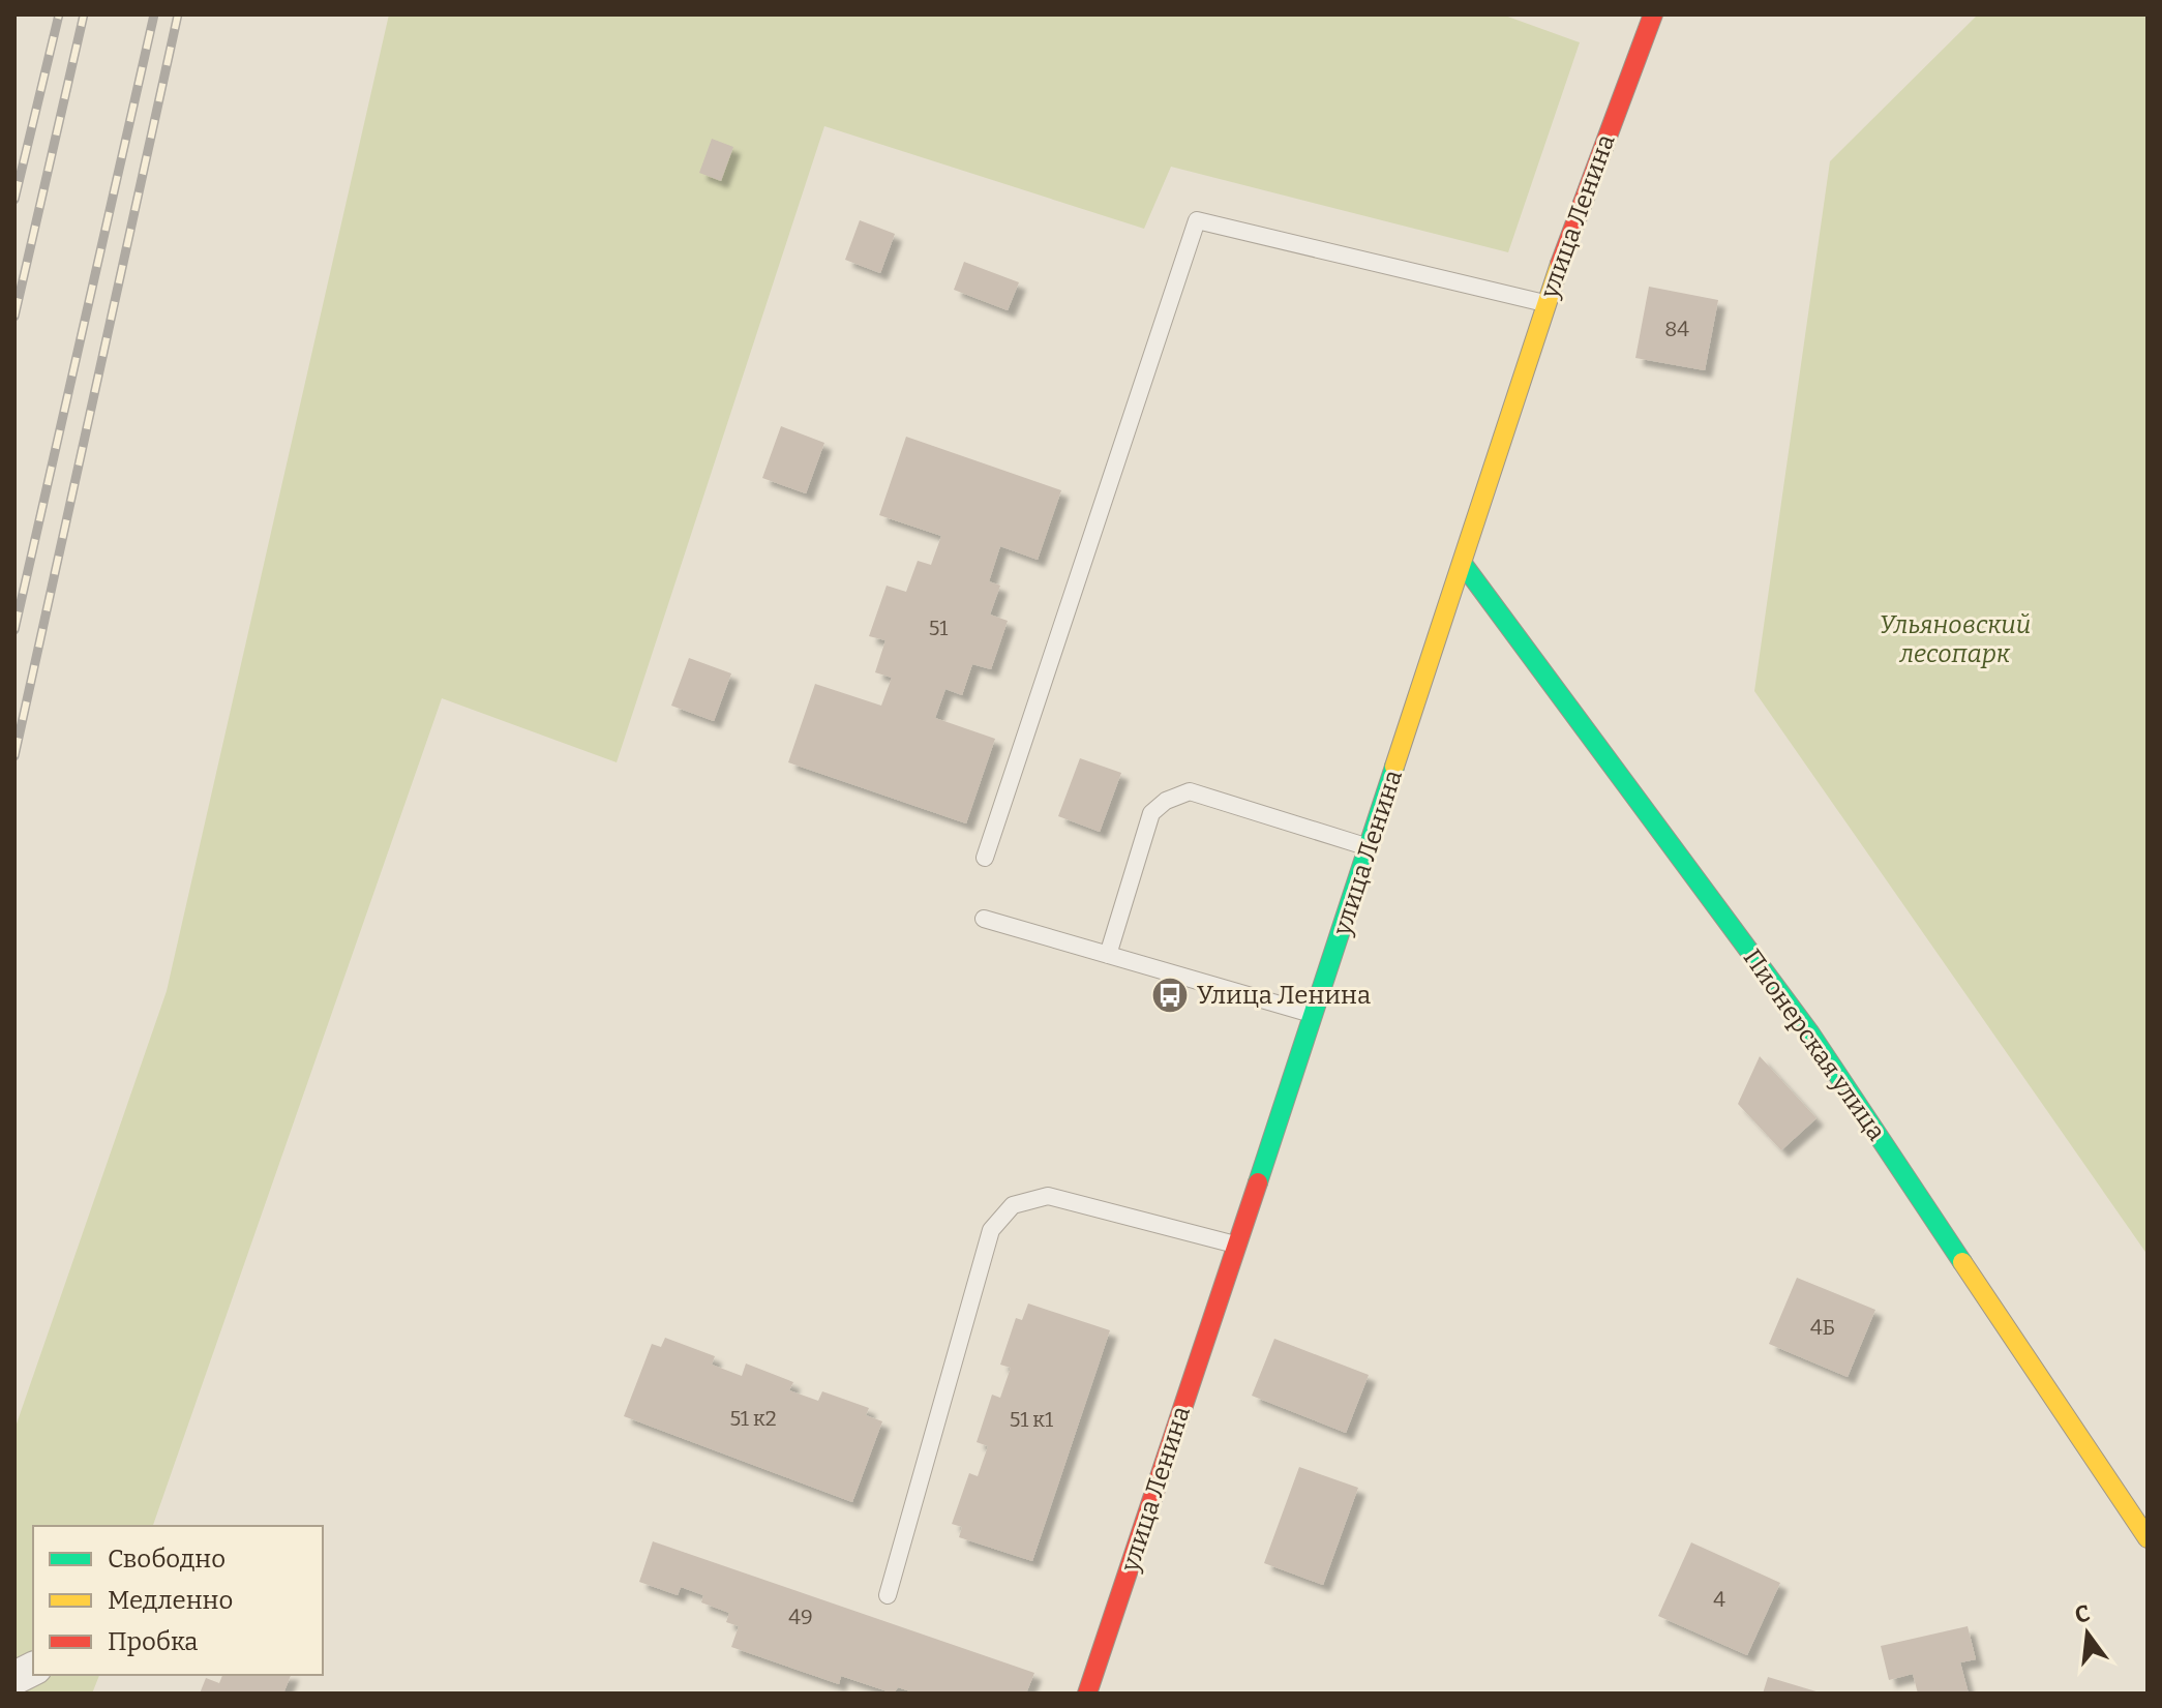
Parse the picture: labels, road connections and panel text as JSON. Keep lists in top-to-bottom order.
{
  "streets": {
    "street": ["улица Ленина", "Пионерская улица"]
  },
  "crossings": [
    ["улица Ленина", "Пионерская улица"]
  ],
  "parks": ["Ульяновский лесопарк"],
  "places": {
    "bus stop": ["Улица Ленина"]
  },
  "house_numbers": [
    "84",
    "51",
    "4Б",
    "51 к2",
    "51 к1",
    "4",
    "49"
  ],
  "legend": ["Свободно", "Медленно", "Пробка"],
  "north": "top"
}
